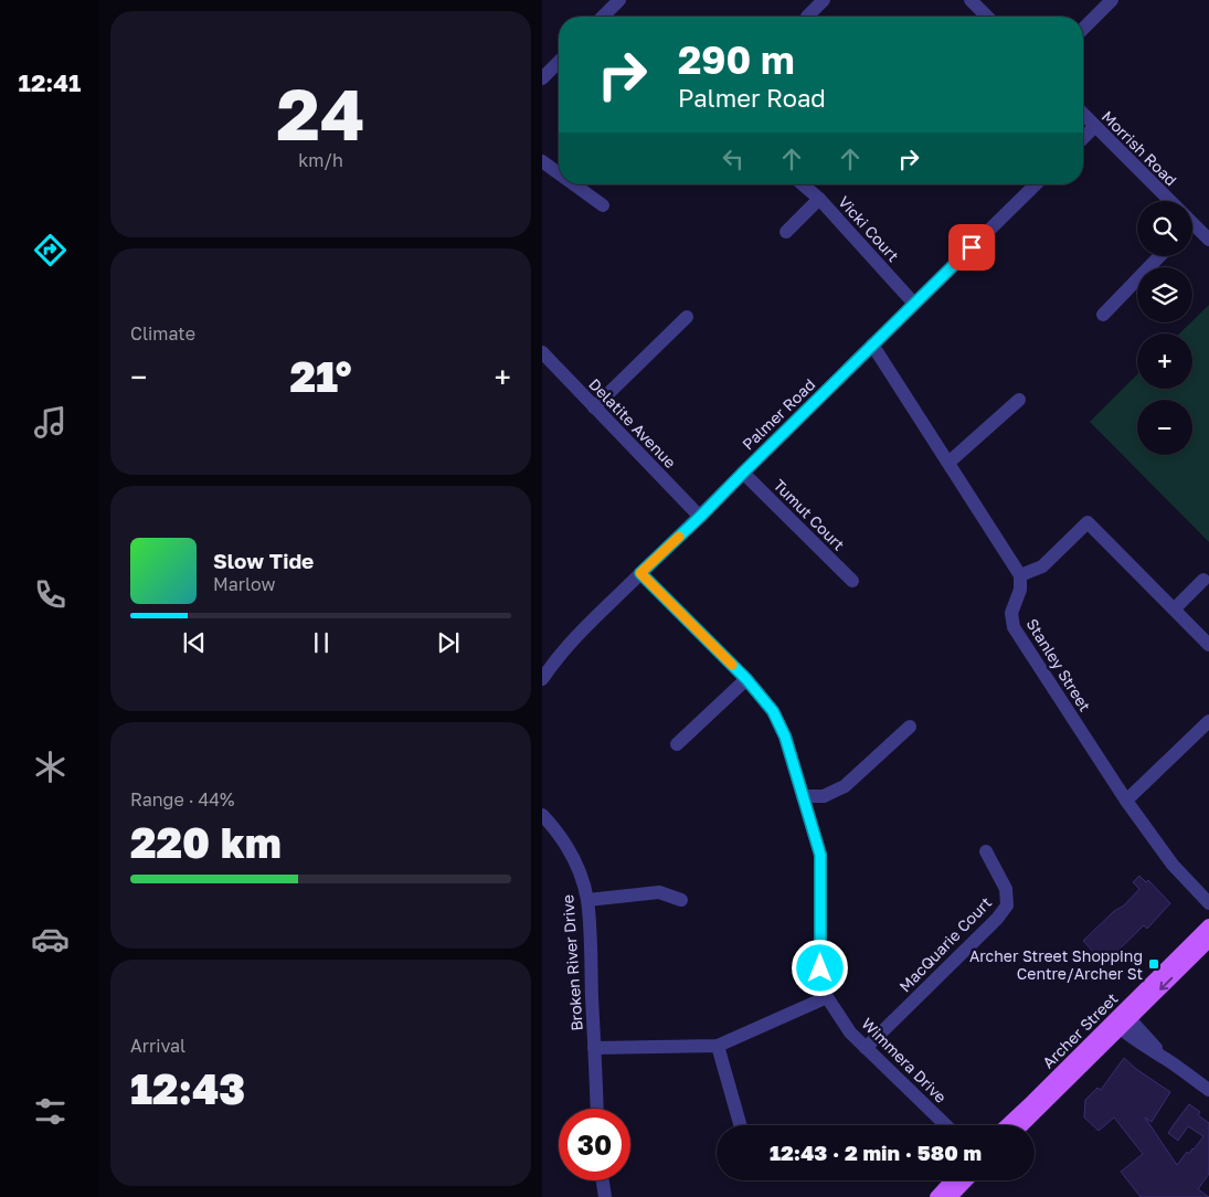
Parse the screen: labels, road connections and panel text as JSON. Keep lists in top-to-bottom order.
{
  "streets": {
    "main road": ["Archer Street"],
    "street": [
      "Morrish Road",
      "Vicki Court",
      "Palmer Road",
      "Delatite Avenue",
      "Tumut Court",
      "Stanley Street",
      "MacQuarie Court",
      "Broken River Drive",
      "Wimmera Drive"
    ]
  },
  "crossings": [
    ["Vicki Court", "Palmer Road"],
    ["Palmer Road", "Delatite Avenue"],
    ["Palmer Road", "Tumut Court"],
    ["Palmer Road", "Wimmera Drive"],
    ["MacQuarie Court", "Wimmera Drive"]
  ],
  "places": {
    "transit": ["Archer Street Shopping Centre/Archer St"]
  },
  "page": {
    "tabs": "12:41",
    "tile": [
      ["24", "km/h"],
      "Climate",
      ["Range · 44%", "220 km"],
      ["Arrival", "12:43"]
    ],
    "turn": ["290 m", "Palmer Road"],
    "map_buttons": ["+", "−"],
    "heat": ["−", "21°", "+"],
    "song": ["Slow Tide", "Marlow"],
    "limit": "30",
    "trip": "12:43 · 2 min · 580 m"
  }
}
